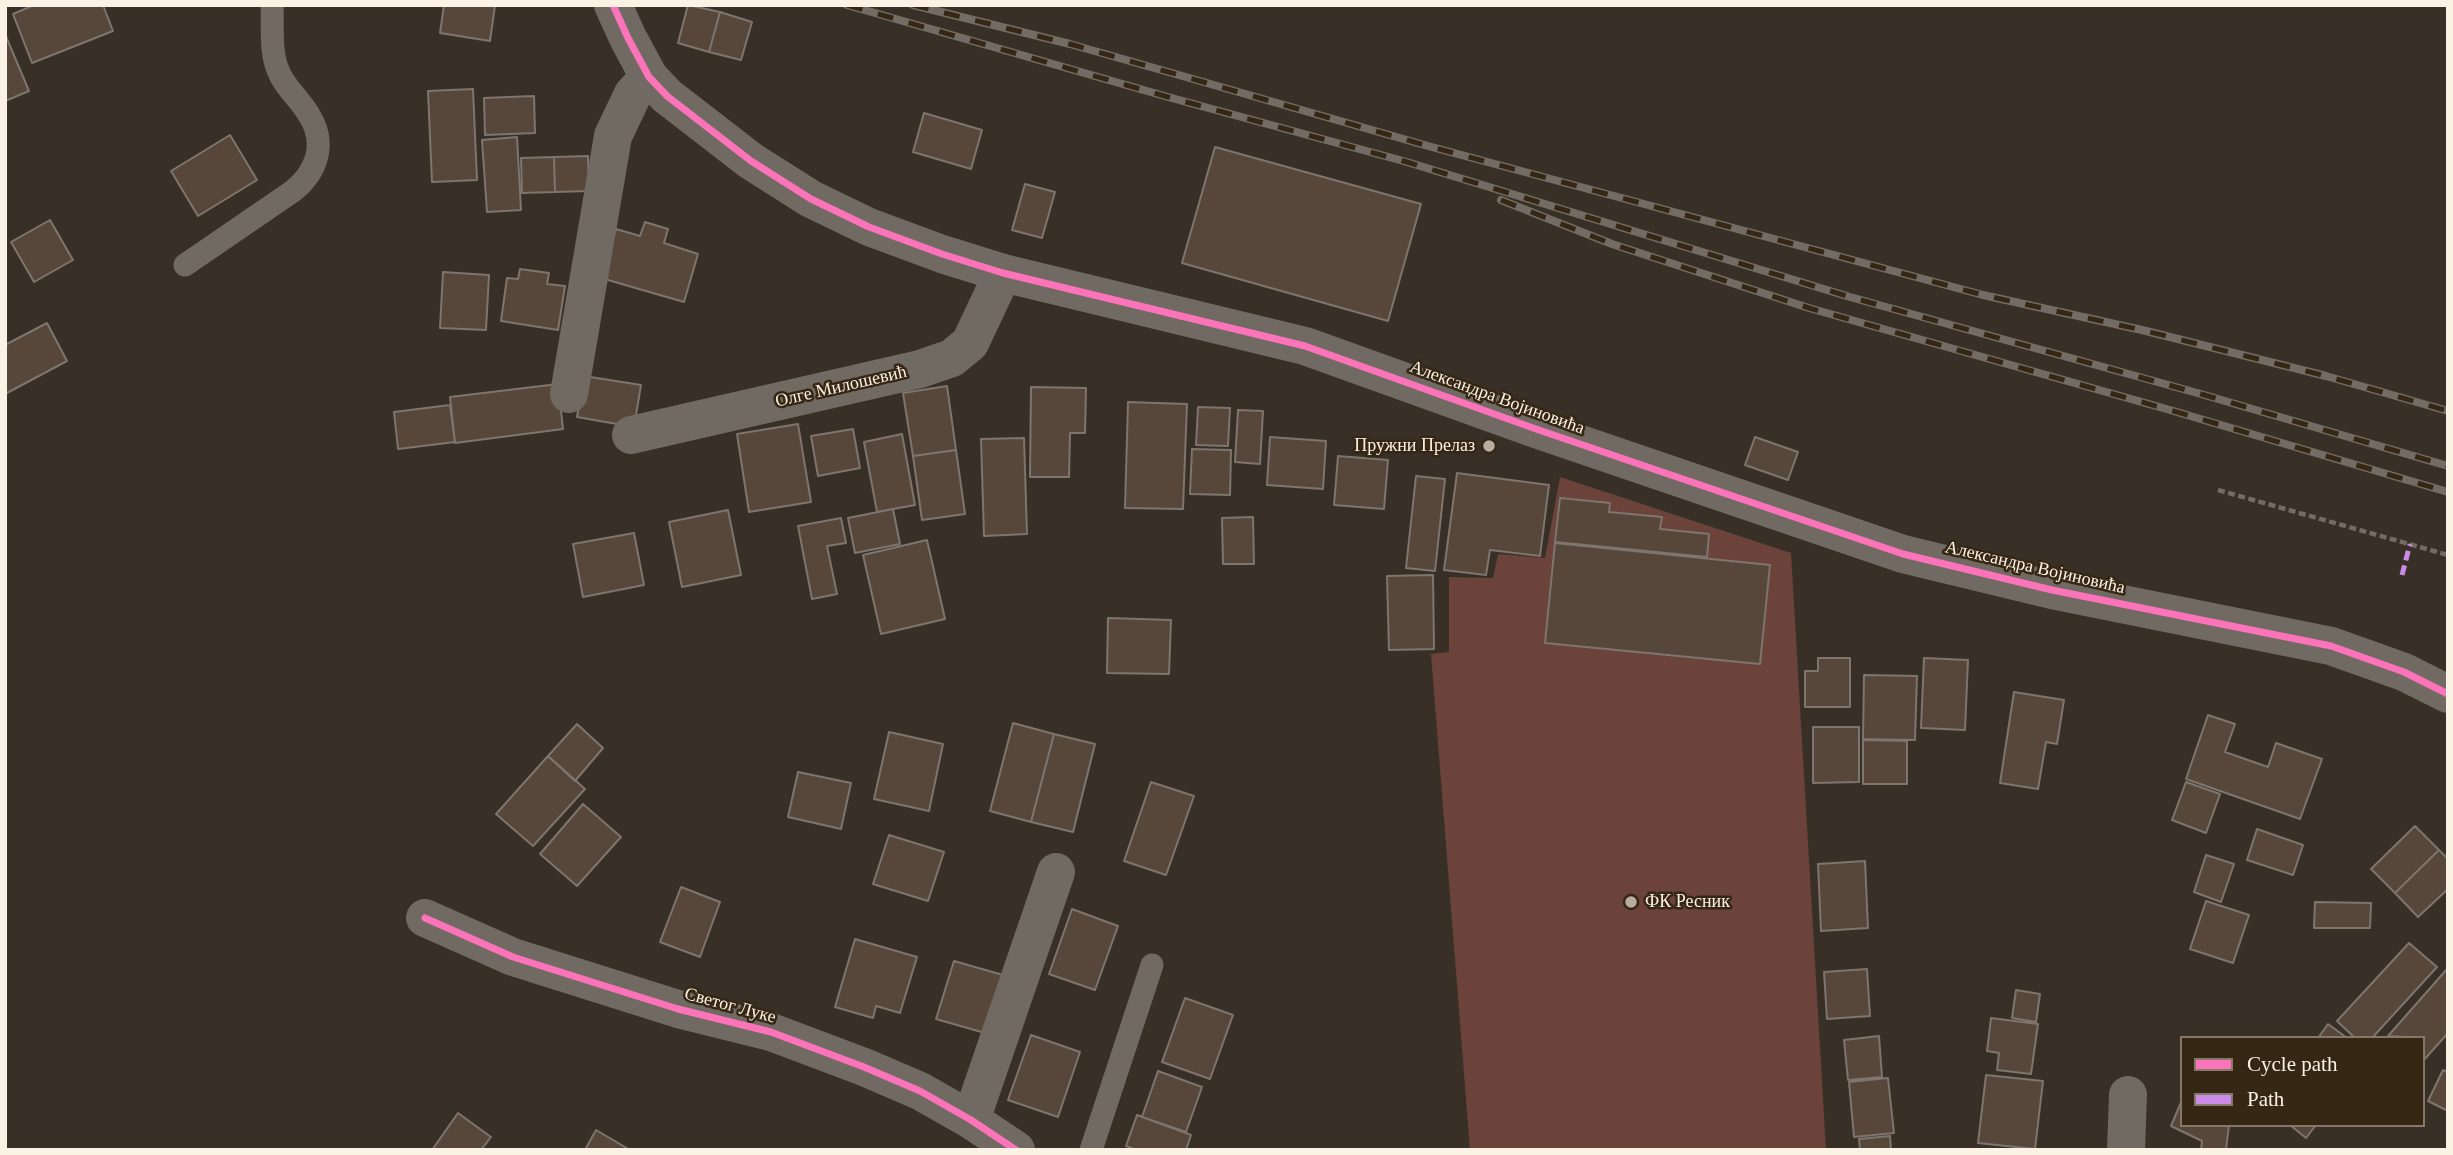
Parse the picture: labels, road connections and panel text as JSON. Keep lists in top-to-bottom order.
{
  "streets": {
    "street": ["Олге Милошевић", "Александра Војиновића", "Светог Луке"]
  },
  "crossings": [
    ["Олге Милошевић", "Александра Војиновића"]
  ],
  "places": ["Пружни Прелаз", "ФК Ресник"],
  "legend": ["Cycle path", "Path"]
}
